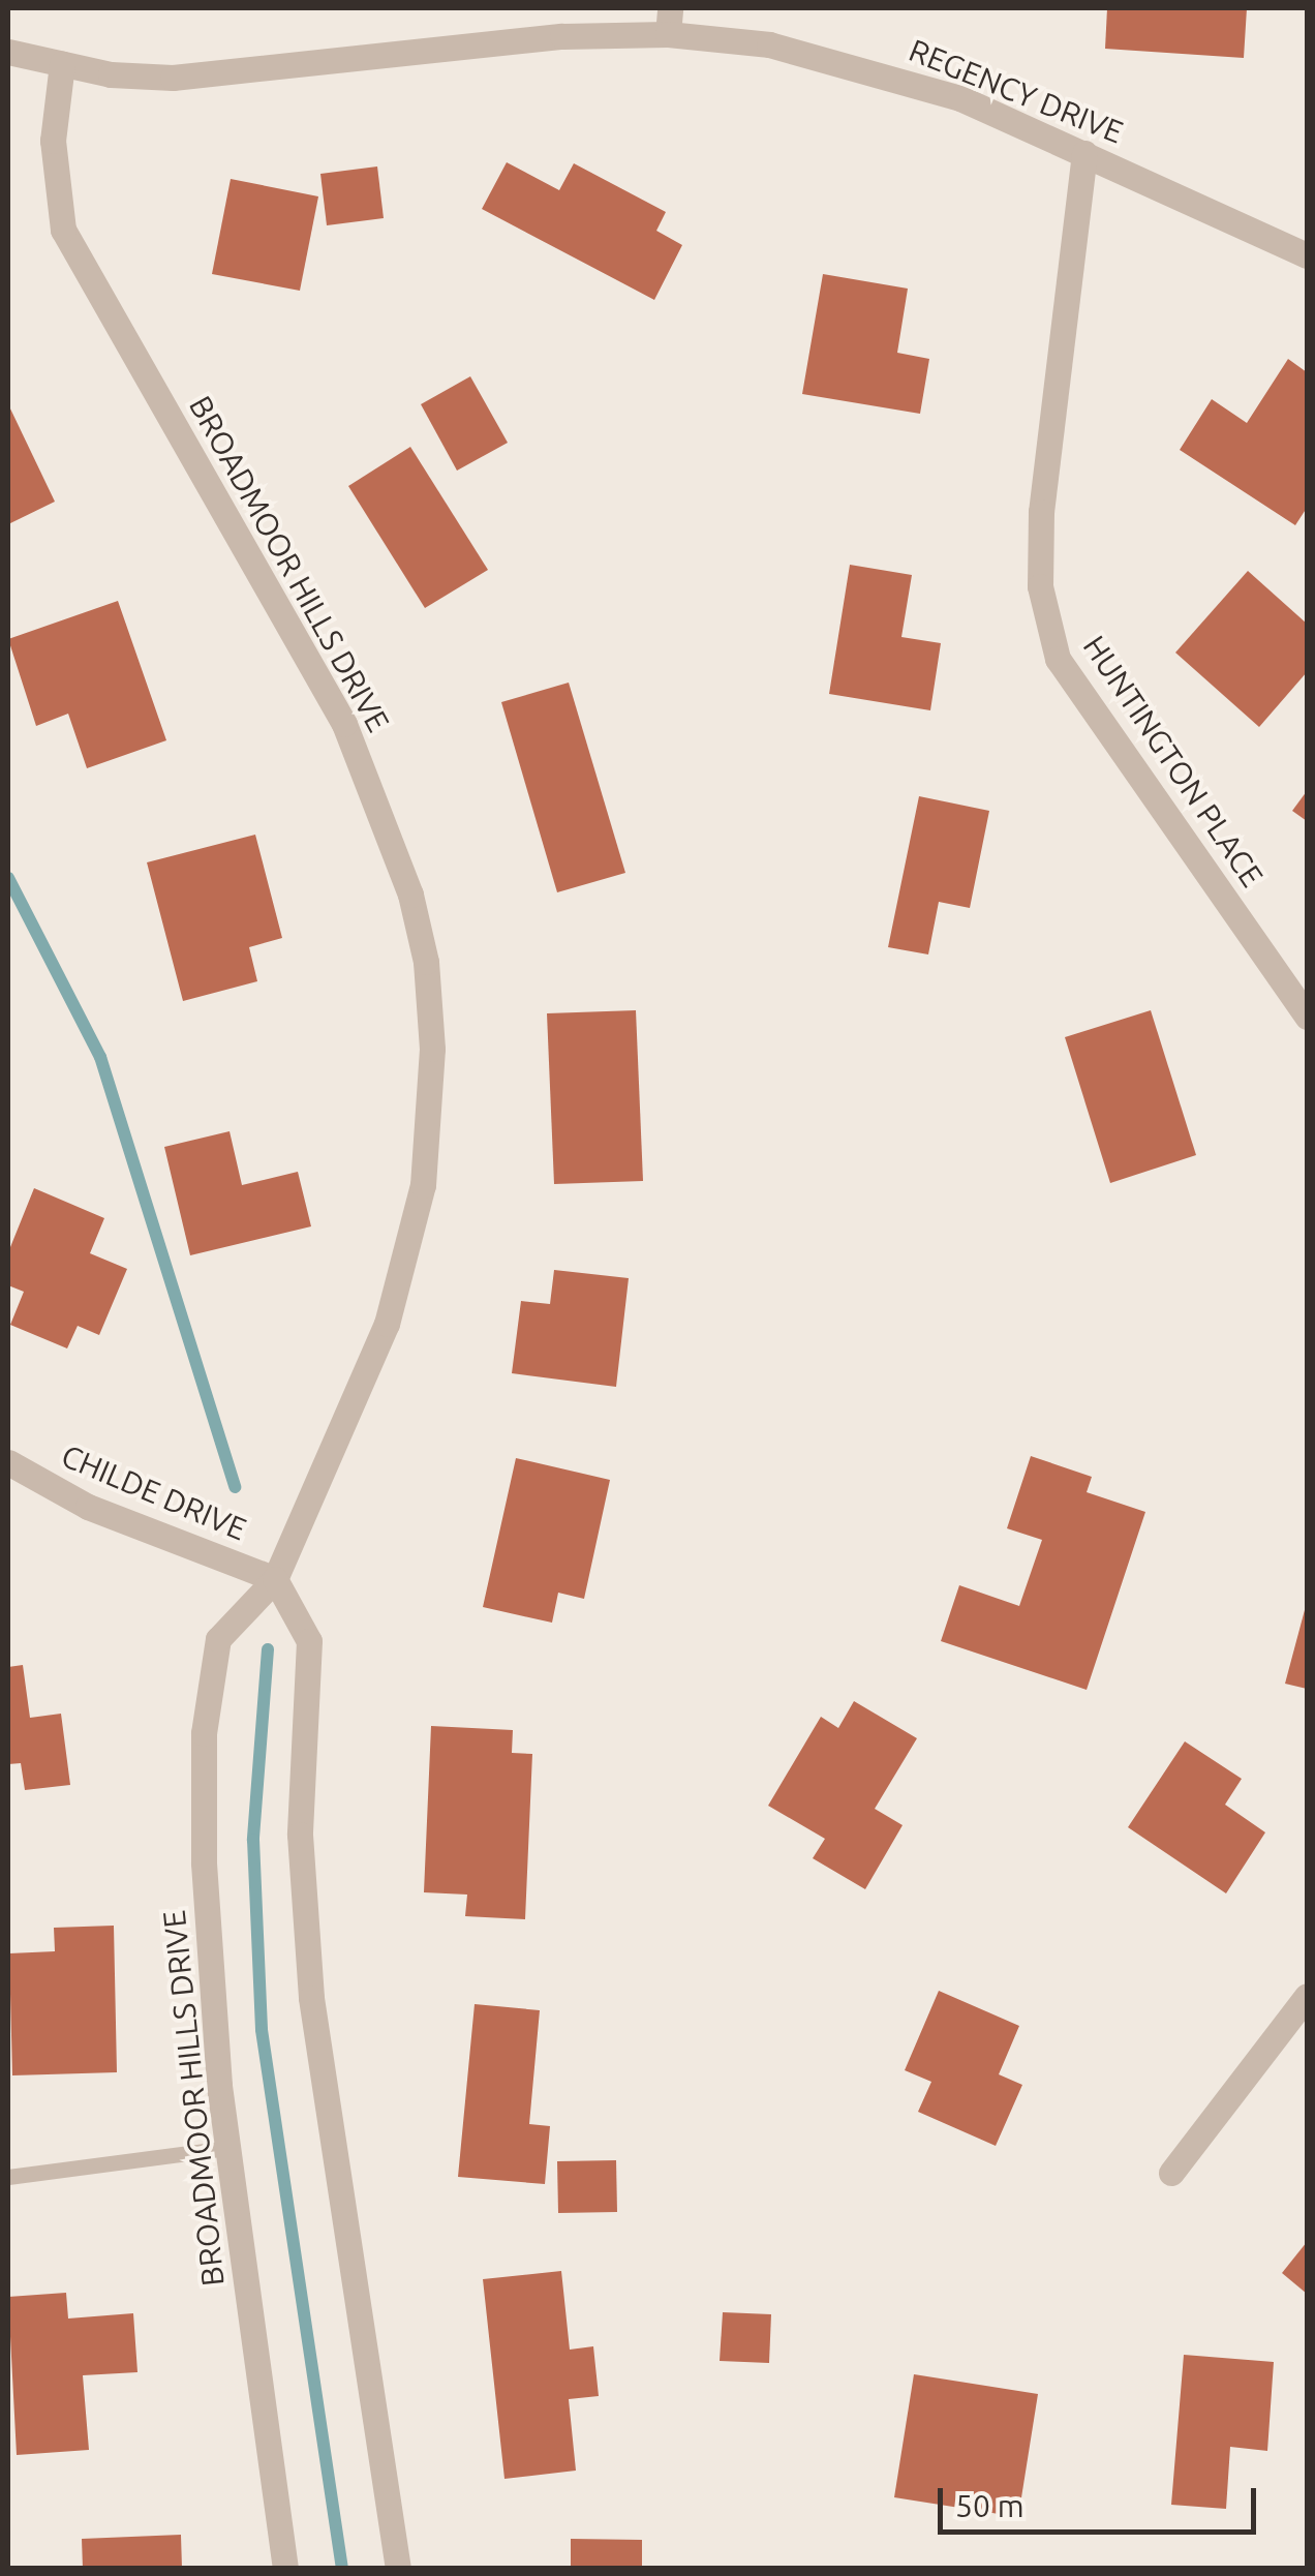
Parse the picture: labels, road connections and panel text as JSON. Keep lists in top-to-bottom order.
{
  "streets": {
    "street": [
      "REGENCY DRIVE",
      "BROADMOOR HILLS DRIVE",
      "HUNTINGTON PLACE",
      "CHILDE DRIVE"
    ]
  },
  "crossings": [
    ["REGENCY DRIVE", "BROADMOOR HILLS DRIVE"],
    ["REGENCY DRIVE", "HUNTINGTON PLACE"],
    ["BROADMOOR HILLS DRIVE", "CHILDE DRIVE"]
  ],
  "scale_bar": "50 m"
}
